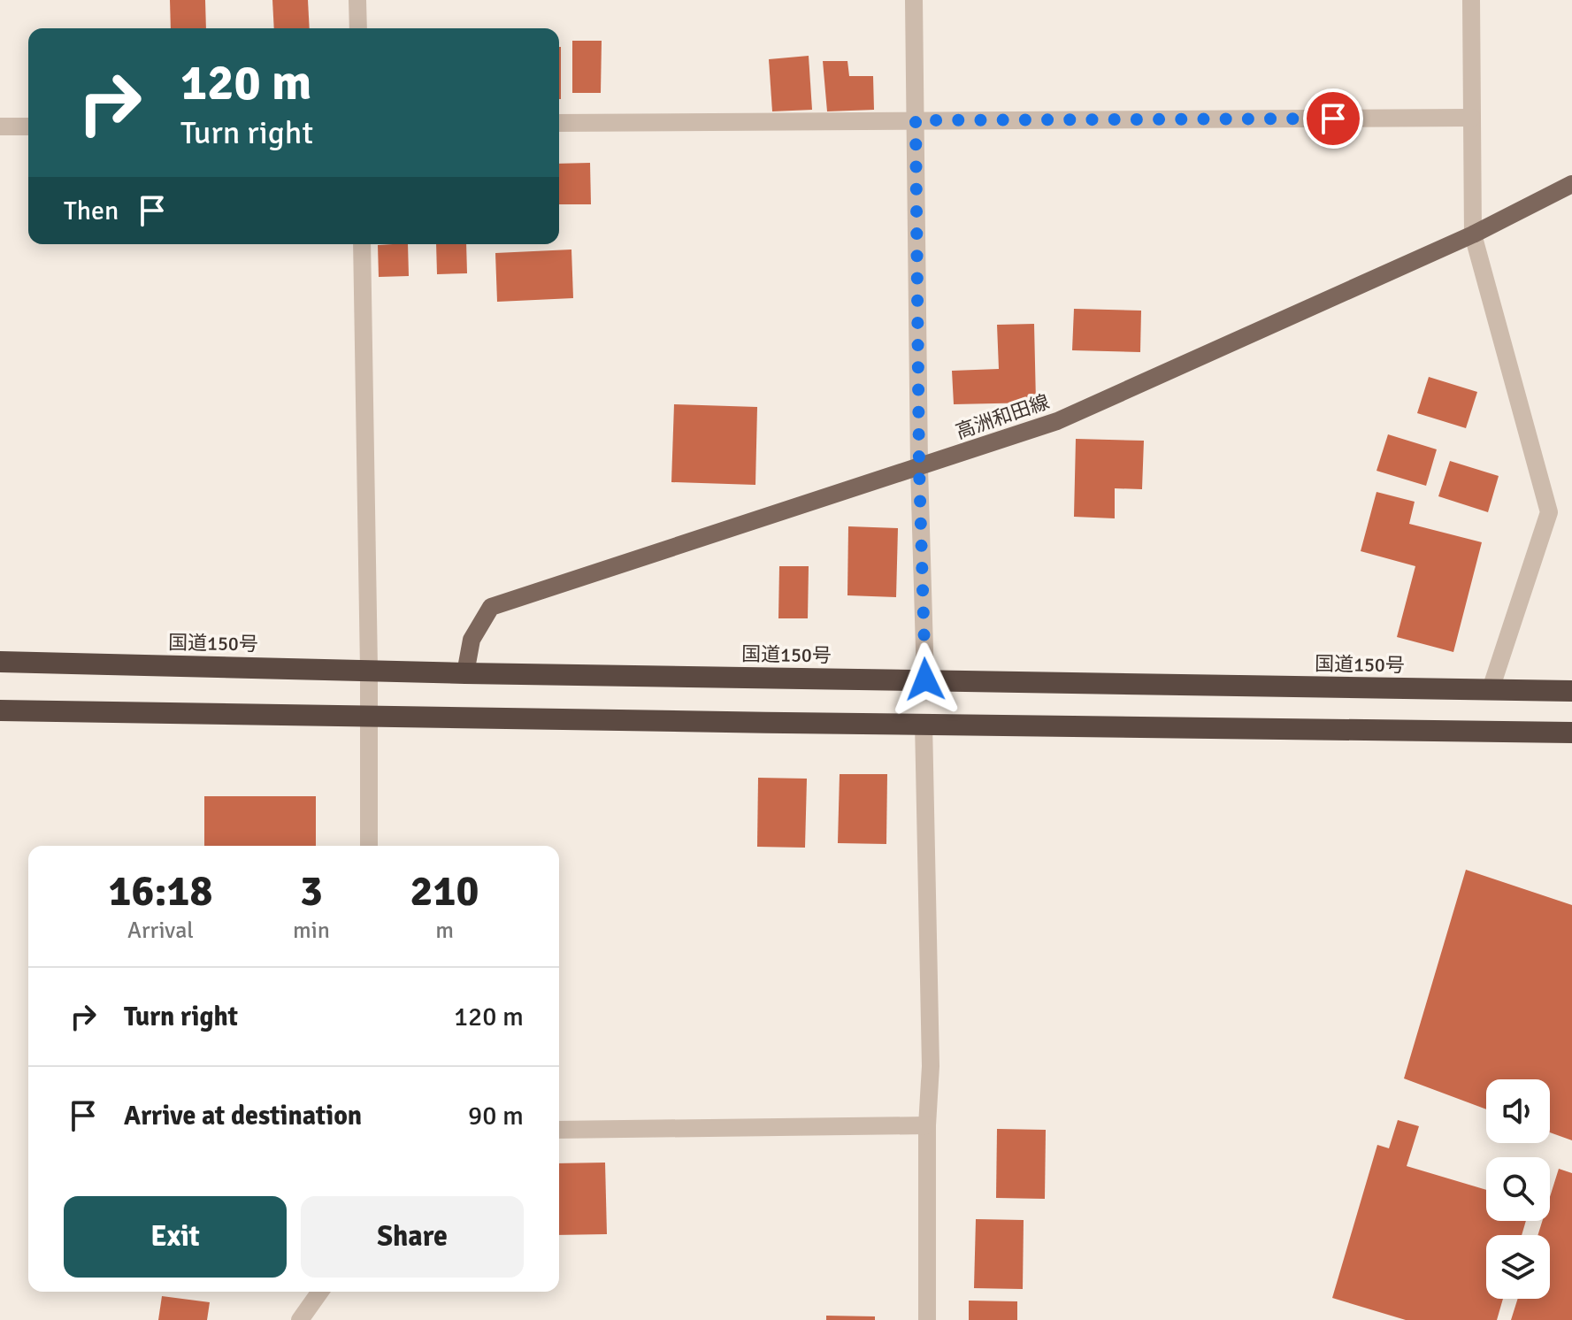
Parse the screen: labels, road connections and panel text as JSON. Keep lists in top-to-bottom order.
{
  "streets": {
    "highway": ["国道150号"],
    "main road": ["高洲和田線"]
  },
  "crossings": [
    ["高洲和田線", "国道150号"]
  ],
  "page": {
    "turn": ["120 m", "Turn right"],
    "then": "Then",
    "eta": [
      "16:18",
      "Arrival",
      "3",
      "min",
      "210",
      "m"
    ],
    "list": [
      {
        "name": "Turn right",
        "value": "120 m"
      },
      {
        "name": "Arrive at destination",
        "value": "90 m"
      }
    ],
    "buttons": ["Exit", "Share"]
  }
}
